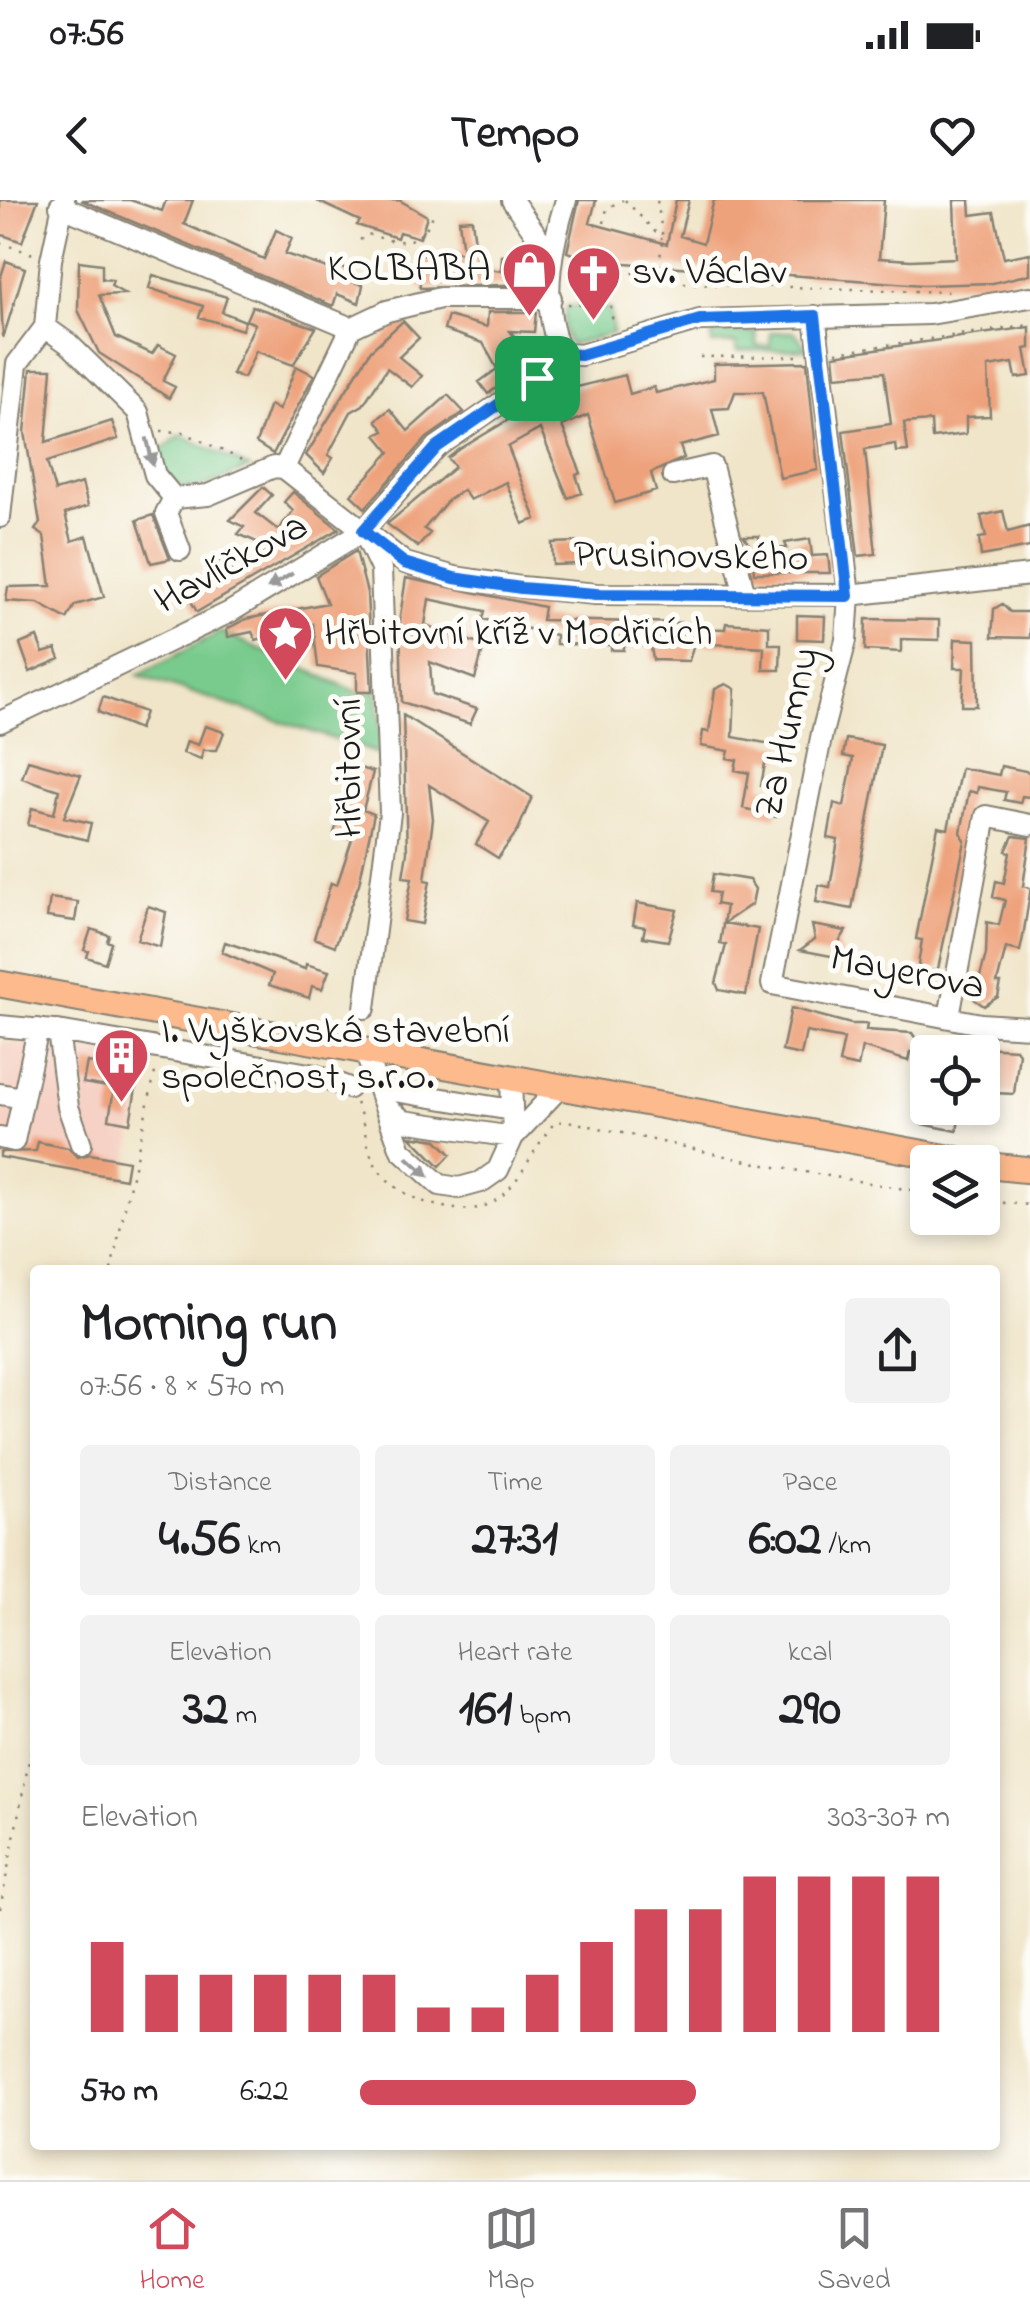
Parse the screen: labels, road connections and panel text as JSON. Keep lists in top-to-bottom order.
{
  "streets": {
    "street": [
      "Prusinovského",
      "Havlíčkova",
      "Za Humny",
      "Hřbitovní",
      "Mayerova"
    ]
  },
  "crossings": [
    ["Prusinovského", "Havlíčkova"],
    ["Prusinovského", "Za Humny"],
    ["Prusinovského", "Hřbitovní"],
    ["Havlíčkova", "Hřbitovní"],
    ["Za Humny", "Mayerova"]
  ],
  "one_way": ["Havlíčkova"],
  "places": {
    "shop": ["KOLBABA"],
    "church": ["sv. Václav"],
    "place": ["Hřbitovní kříž v Modřicích"],
    "building": ["I. Vyškovská stavební společnost, s.r.o."]
  },
  "page": {
    "status": "07:56",
    "header": "Tempo",
    "heading": ["Morning run", "07:56 · 8 × 570 m"],
    "stats": [
      ["Distance", "4.56 km"],
      ["Time", "27:31"],
      ["Pace", "6:02 /km"],
      ["Elevation", "32 m"],
      ["Heart rate", "161 bpm"],
      ["kcal", "290"]
    ],
    "chart": ["Elevation", "303–307 m"],
    "list": [
      {
        "name": "570 m",
        "note": "6:22"
      }
    ],
    "tabs": ["Home", "Map", "Saved"]
  }
}
